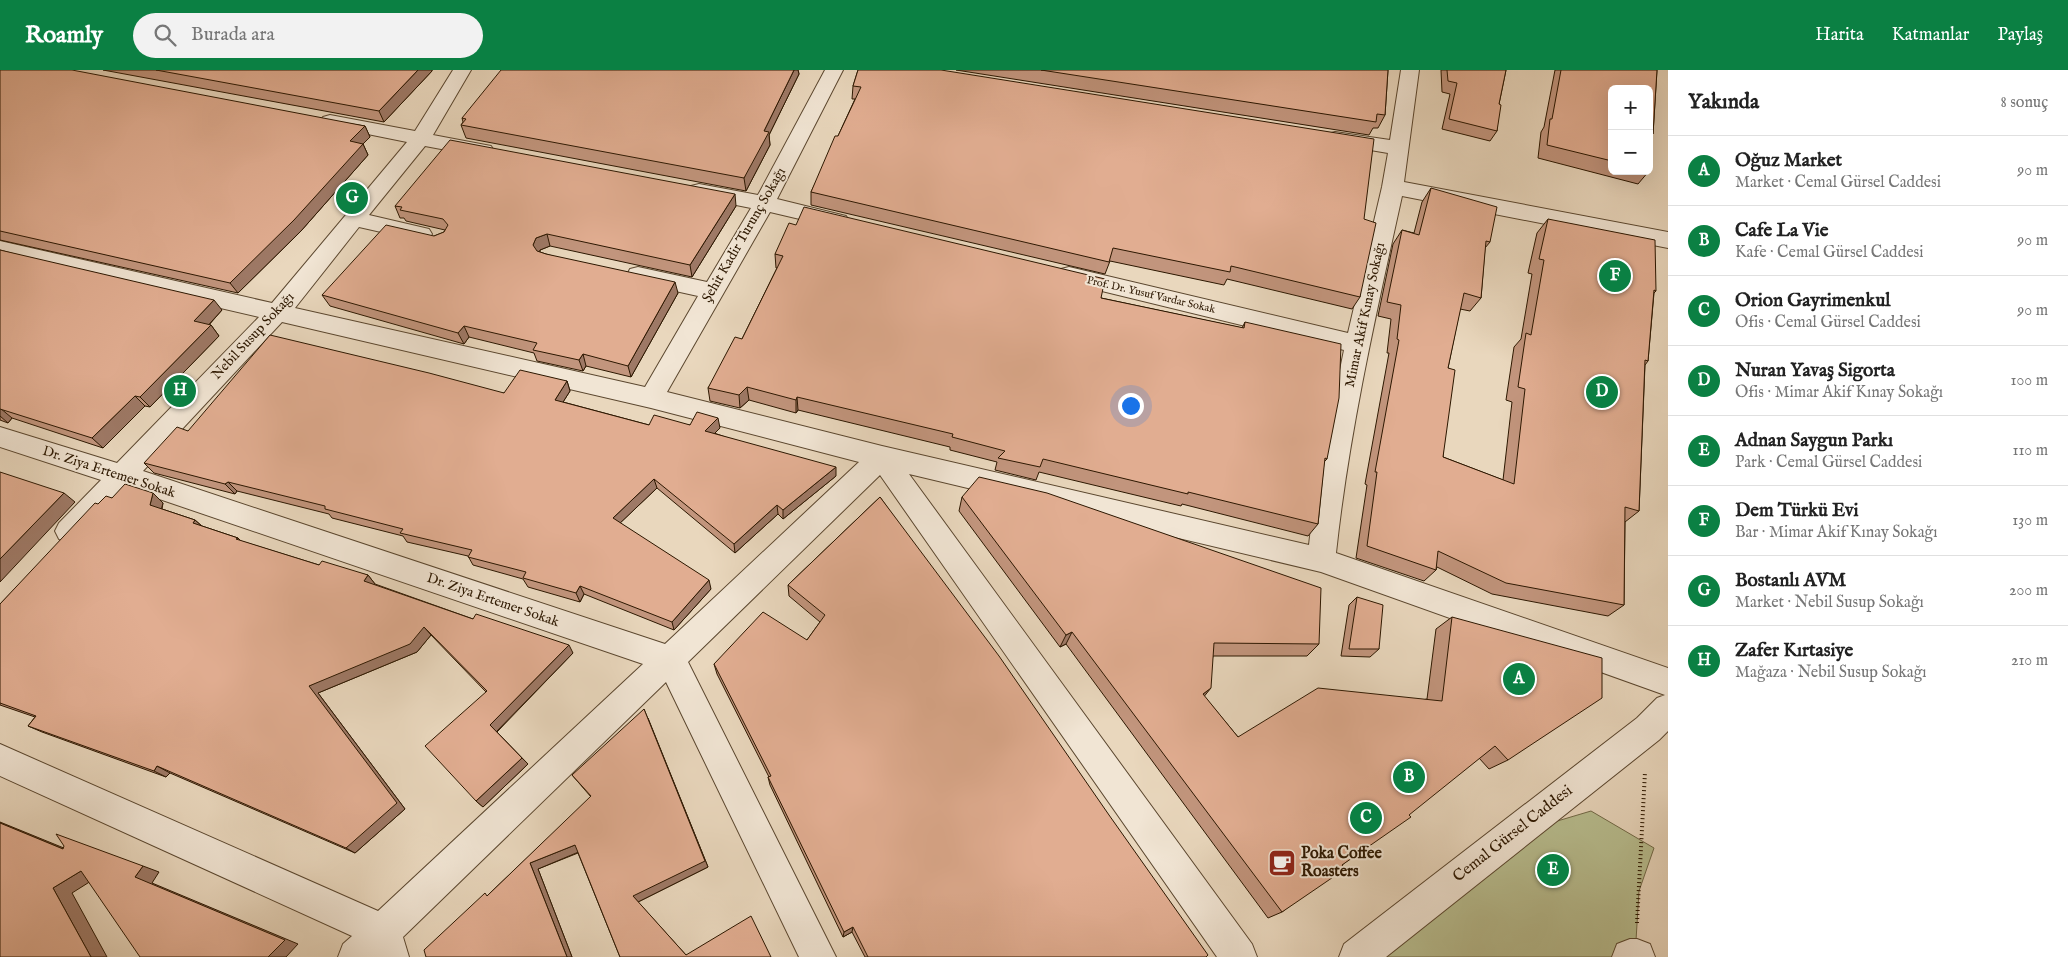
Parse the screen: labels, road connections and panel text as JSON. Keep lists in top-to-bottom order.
{
  "streets": {
    "street": [
      "Şehit Kadir Turunç Sokağı",
      "Prof. Dr. Yusuf Vardar Sokak",
      "Mimar Akif Kınay Sokağı",
      "Nebil Susup Sokağı",
      "Dr. Ziya Ertemer Sokak",
      "Cemal Gürsel Caddesi"
    ]
  },
  "crossings": [
    ["Prof. Dr. Yusuf Vardar Sokak", "Mimar Akif Kınay Sokağı"],
    ["Nebil Susup Sokağı", "Dr. Ziya Ertemer Sokak"]
  ],
  "places": {
    "cafe": ["Poka Coffee Roasters"]
  },
  "page": {
    "header": "Roamly",
    "search": "Burada ara",
    "nav": ["Harita", "Katmanlar", "Paylaş"],
    "heading": ["Yakında", "8 sonuç"],
    "map_buttons": ["+", "−"],
    "list": [
      {
        "mark": "A",
        "name": "Oğuz Market",
        "note": "Market · Cemal Gürsel Caddesi",
        "value": "90 m"
      },
      {
        "mark": "B",
        "name": "Cafe La Vie",
        "note": "Kafe · Cemal Gürsel Caddesi",
        "value": "90 m"
      },
      {
        "mark": "C",
        "name": "Orion Gayrimenkul",
        "note": "Ofis · Cemal Gürsel Caddesi",
        "value": "90 m"
      },
      {
        "mark": "D",
        "name": "Nuran Yavaş Sigorta",
        "note": "Ofis · Mimar Akif Kınay Sokağı",
        "value": "100 m"
      },
      {
        "mark": "E",
        "name": "Adnan Saygun Parkı",
        "note": "Park · Cemal Gürsel Caddesi",
        "value": "110 m"
      },
      {
        "mark": "F",
        "name": "Dem Türkü Evi",
        "note": "Bar · Mimar Akif Kınay Sokağı",
        "value": "130 m"
      },
      {
        "mark": "G",
        "name": "Bostanlı AVM",
        "note": "Market · Nebil Susup Sokağı",
        "value": "200 m"
      },
      {
        "mark": "H",
        "name": "Zafer Kırtasiye",
        "note": "Mağaza · Nebil Susup Sokağı",
        "value": "210 m"
      }
    ],
    "pins": [
      "G",
      "F",
      "H",
      "D",
      "A",
      "B",
      "C",
      "E"
    ]
  }
}
